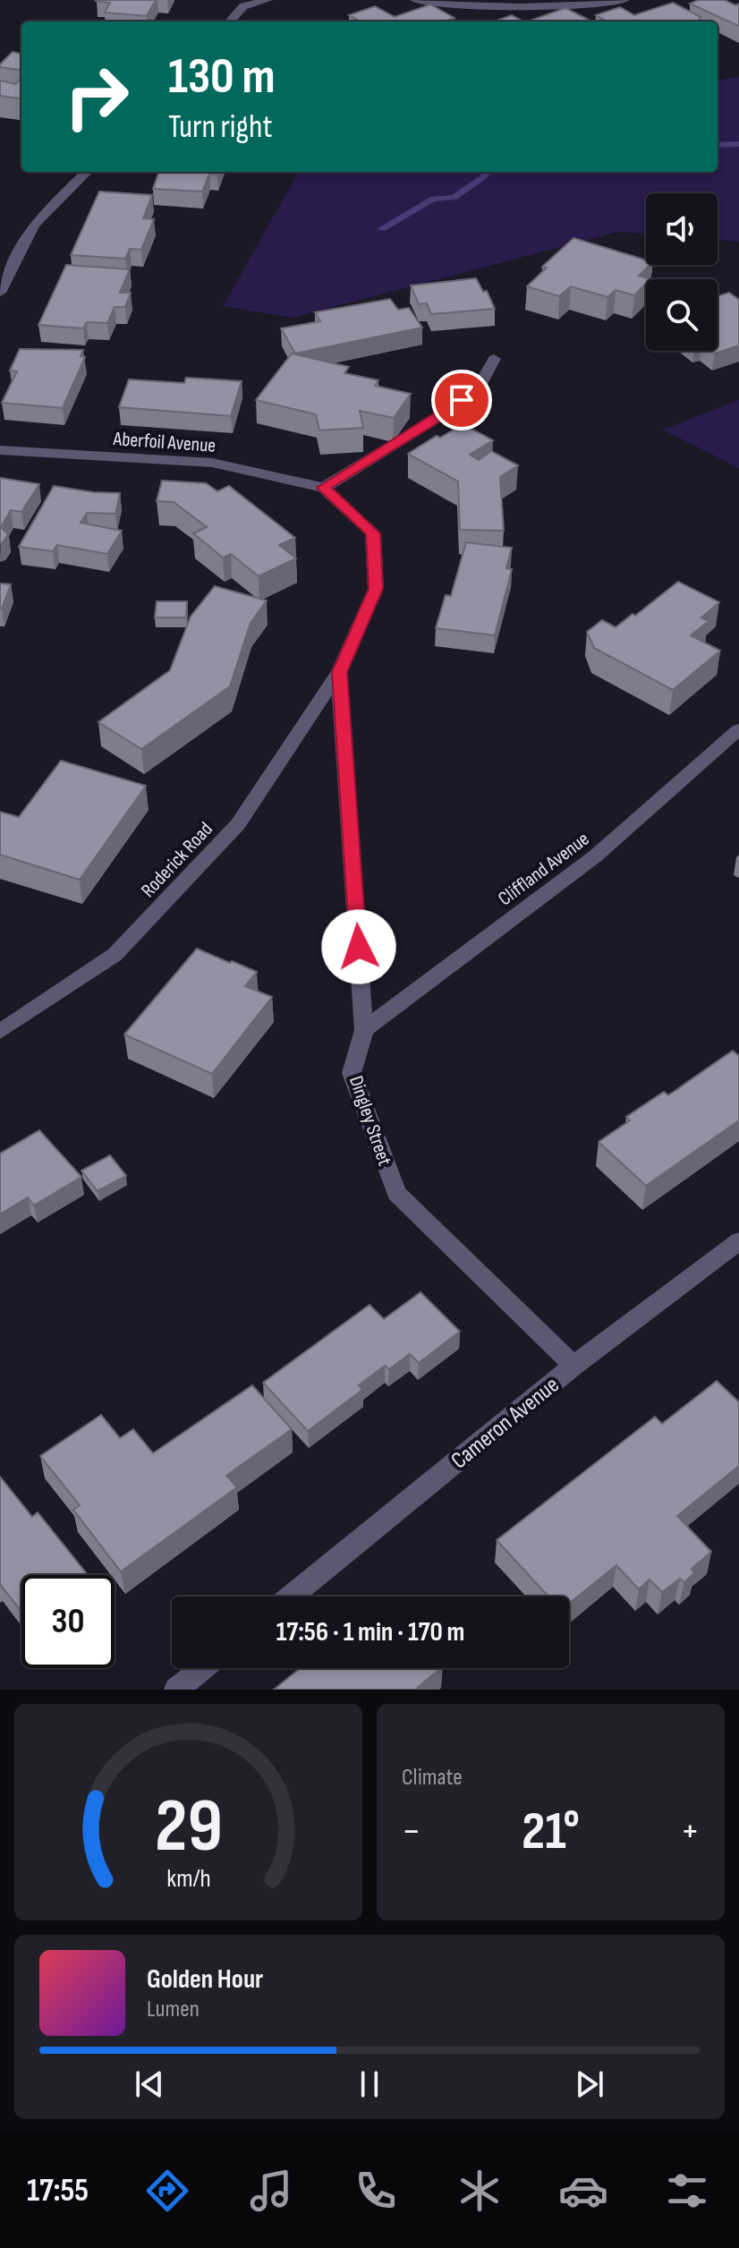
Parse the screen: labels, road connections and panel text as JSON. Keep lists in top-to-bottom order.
{
  "streets": {
    "street": [
      "Aberfoil Avenue",
      "Roderick Road",
      "Cliffland Avenue",
      "Dingley Street",
      "Cameron Avenue"
    ]
  },
  "crossings": [
    ["Aberfoil Avenue", "Dingley Street"],
    ["Roderick Road", "Dingley Street"],
    ["Cliffland Avenue", "Dingley Street"],
    ["Dingley Street", "Cameron Avenue"]
  ],
  "page": {
    "turn": ["130 m", "Turn right"],
    "limit": "30",
    "trip": "17:56 · 1 min · 170 m",
    "tile": "Climate",
    "heat": ["−", "21°", "+"],
    "song": ["Golden Hour", "Lumen"],
    "tabs": "17:55",
    "gauge": ["29", "km/h"]
  }
}
